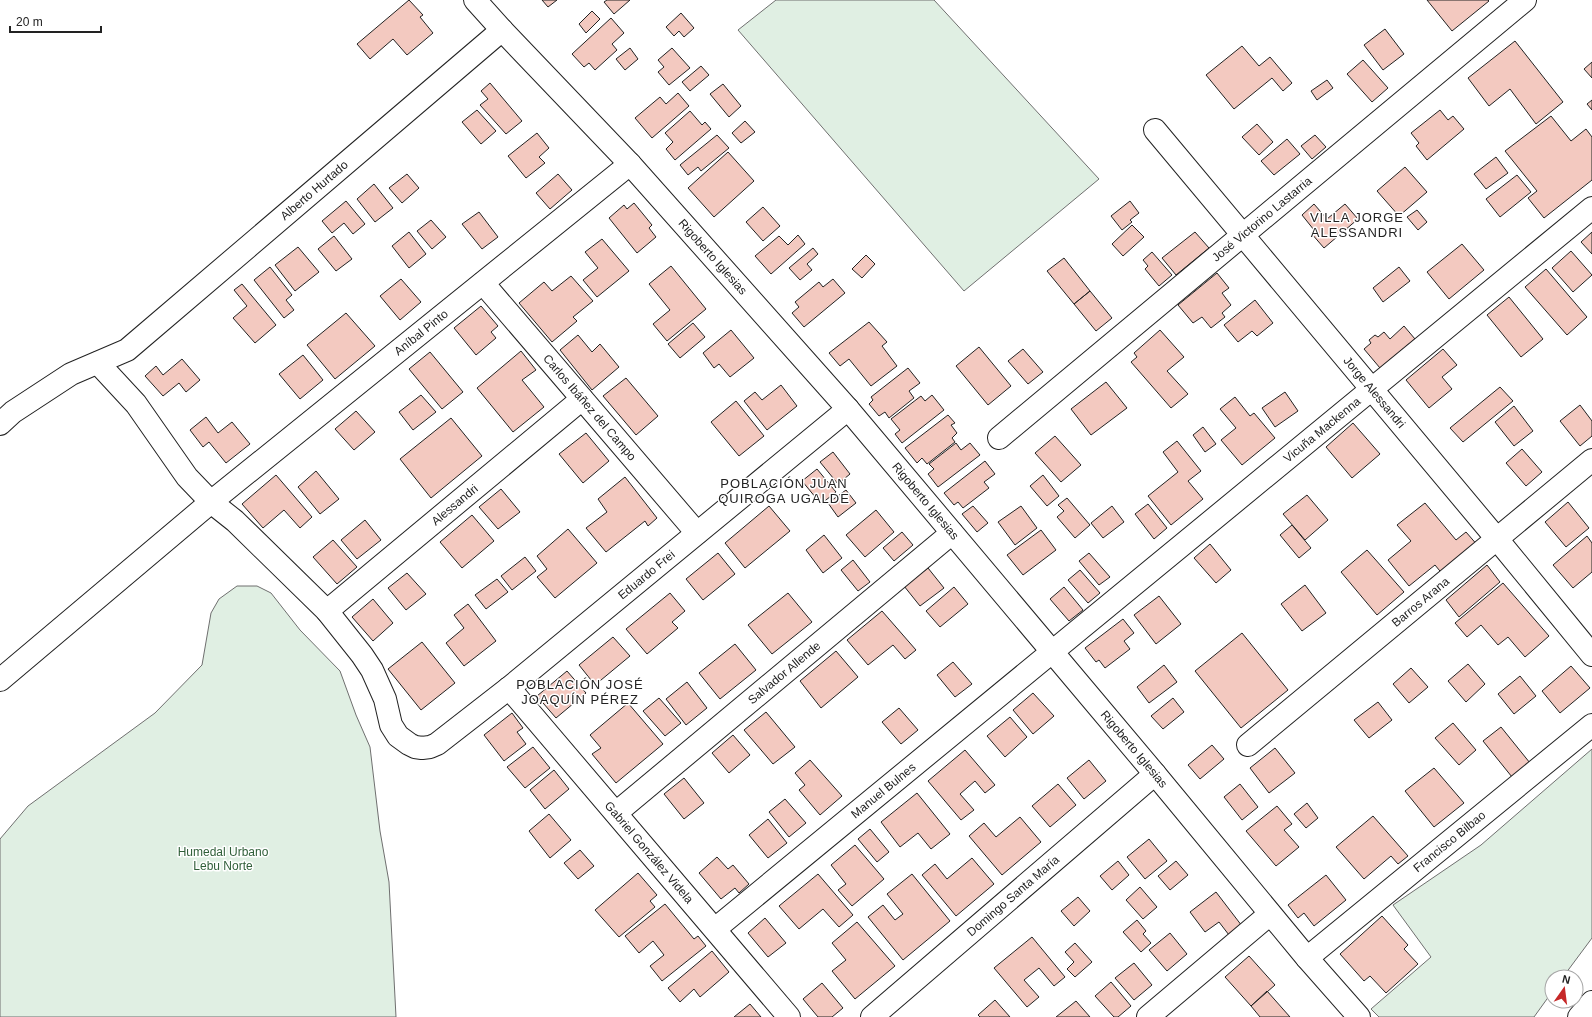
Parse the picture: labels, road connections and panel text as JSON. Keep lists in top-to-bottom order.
{
  "streets": {
    "street": [
      "Alberto Hurtado",
      "José Victorino Lastarria",
      "Rigoberto Iglesias",
      "Aníbal Pinto",
      "Jorge Alessandri",
      "Carlos Ibáñez del Campo",
      "Vicuña Mackenna",
      "Alessandri",
      "Eduardo Frei",
      "Barros Arana",
      "Salvador Allende",
      "Manuel Bulnes",
      "Francisco Bilbao",
      "Gabriel González Videla",
      "Domingo Santa María"
    ]
  },
  "crossings": [
    ["Alberto Hurtado", "Rigoberto Iglesias"],
    ["José Victorino Lastarria", "Jorge Alessandri"],
    ["Rigoberto Iglesias", "Aníbal Pinto"],
    ["Rigoberto Iglesias", "Vicuña Mackenna"],
    ["Rigoberto Iglesias", "Eduardo Frei"],
    ["Rigoberto Iglesias", "Salvador Allende"],
    ["Rigoberto Iglesias", "Manuel Bulnes"],
    ["Rigoberto Iglesias", "Francisco Bilbao"],
    ["Rigoberto Iglesias", "Domingo Santa María"],
    ["Aníbal Pinto", "Carlos Ibáñez del Campo"],
    ["Jorge Alessandri", "Vicuña Mackenna"],
    ["Jorge Alessandri", "Barros Arana"],
    ["Carlos Ibáñez del Campo", "Alessandri"],
    ["Carlos Ibáñez del Campo", "Eduardo Frei"],
    ["Vicuña Mackenna", "Manuel Bulnes"],
    ["Alessandri", "Eduardo Frei"],
    ["Eduardo Frei", "Gabriel González Videla"],
    ["Salvador Allende", "Gabriel González Videla"],
    ["Manuel Bulnes", "Gabriel González Videla"]
  ],
  "districts": ["VILLA JORGE ALESSANDRI", "POBLACIÓN JUAN QUIROGA UGALDE", "POBLACIÓN JOSÉ JOAQUÍN PÉREZ"],
  "parks": ["Humedal Urbano Lebu Norte"],
  "scale_bar": "20 m",
  "north": "top"
}
